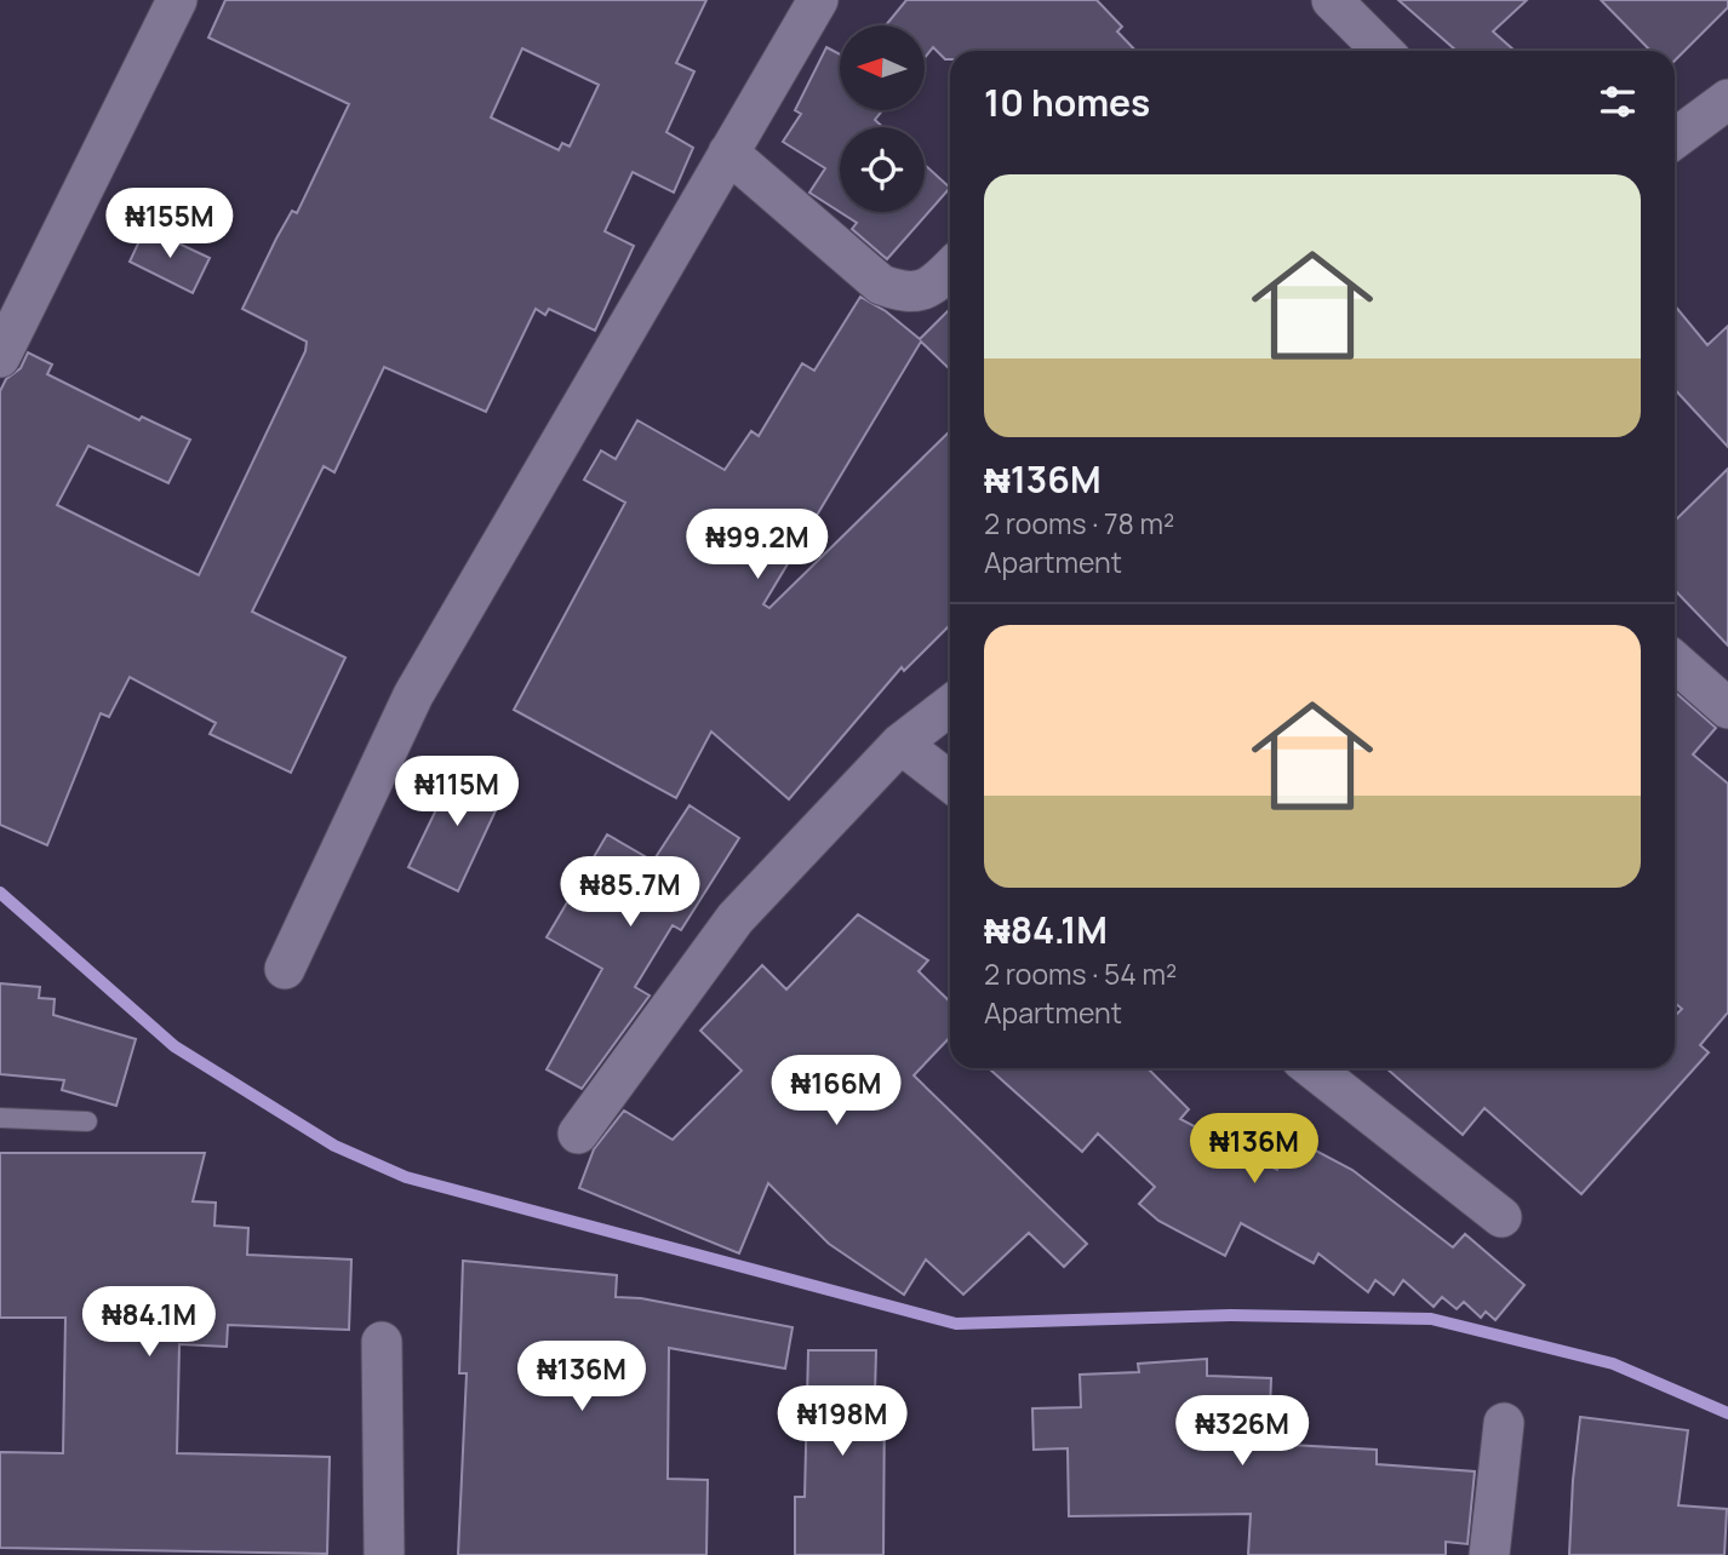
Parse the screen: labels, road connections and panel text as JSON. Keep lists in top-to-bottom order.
{
  "north": "left",
  "page": {
    "heading": "10 homes",
    "list": [
      {
        "name": "₦136M",
        "note": "2 rooms · 78 m² · Apartment"
      },
      {
        "name": "₦84.1M",
        "note": "2 rooms · 54 m² · Apartment"
      }
    ],
    "price": [
      "₦155M",
      "₦99.2M",
      "₦115M",
      "₦85.7M",
      "₦166M",
      "₦136M",
      "₦84.1M",
      "₦136M",
      "₦198M",
      "₦326M"
    ]
  }
}
